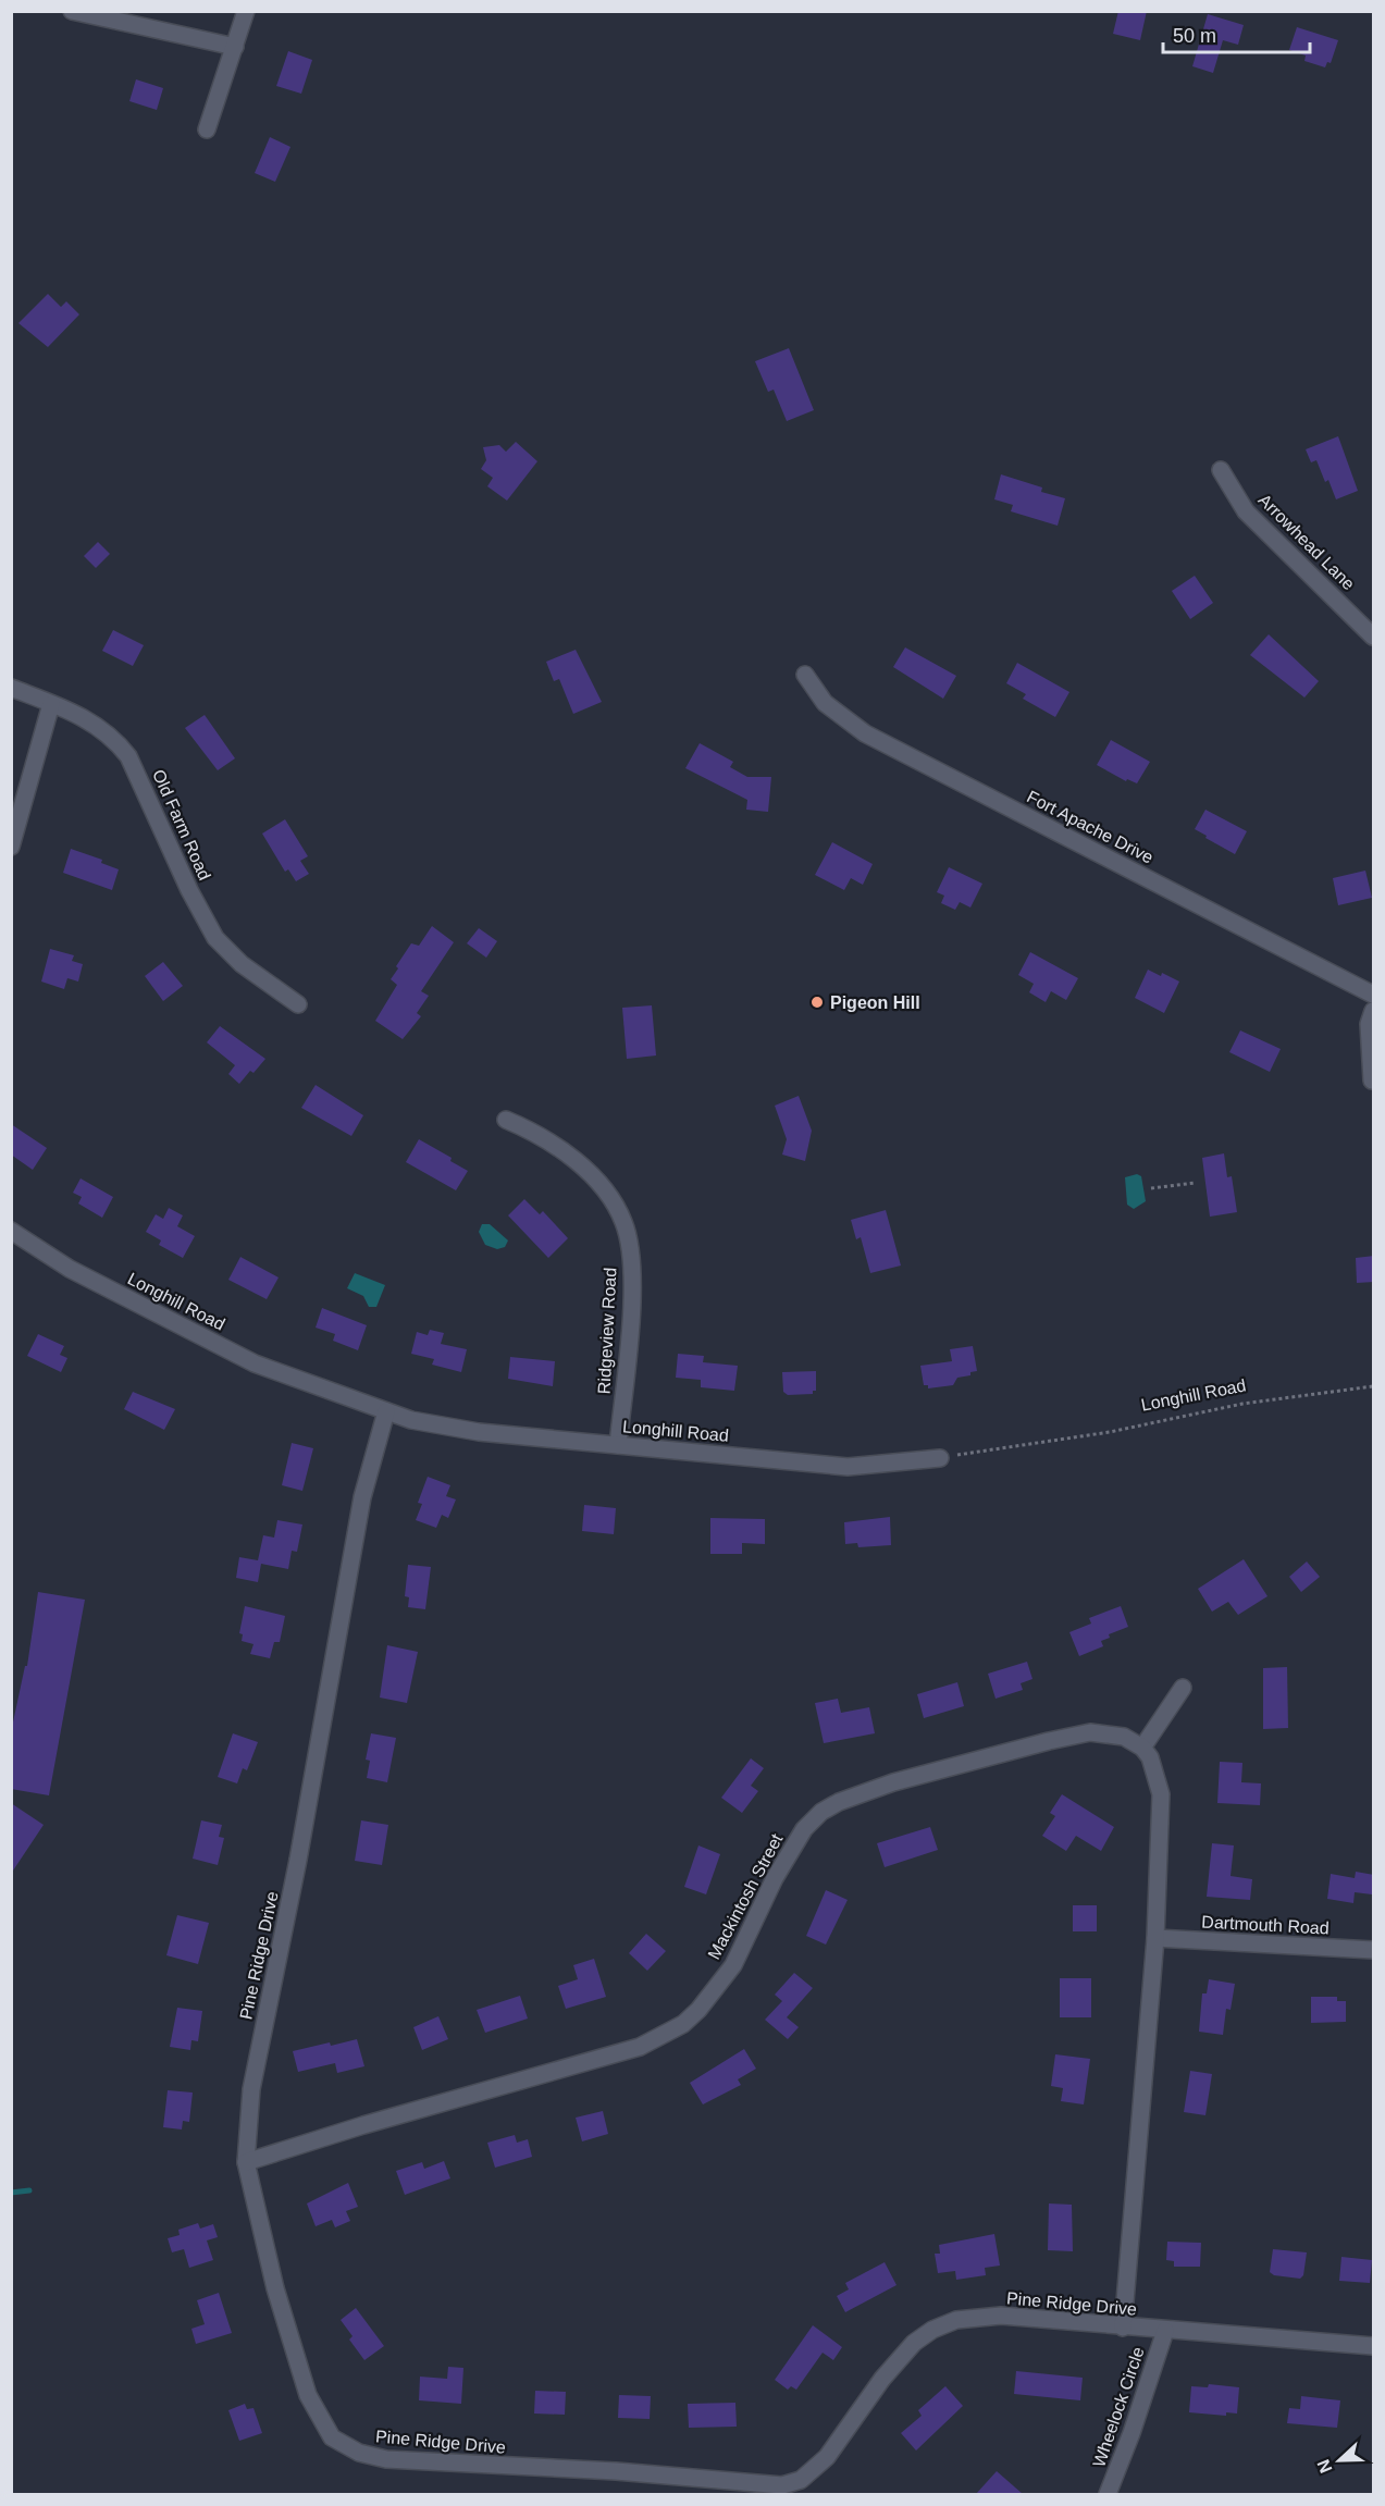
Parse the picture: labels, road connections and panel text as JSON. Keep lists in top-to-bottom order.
{
  "streets": {
    "street": [
      "Arrowhead Lane",
      "Old Farm Road",
      "Fort Apache Drive",
      "Longhill Road",
      "Ridgeview Road",
      "Mackintosh Street",
      "Dartmouth Road",
      "Pine Ridge Drive",
      "Wheelock Circle"
    ]
  },
  "crossings": [
    ["Longhill Road", "Ridgeview Road"],
    ["Longhill Road", "Pine Ridge Drive"],
    ["Mackintosh Street", "Pine Ridge Drive"],
    ["Pine Ridge Drive", "Wheelock Circle"]
  ],
  "places": ["Pigeon Hill"],
  "scale_bar": "50 m",
  "north": "left"
}
